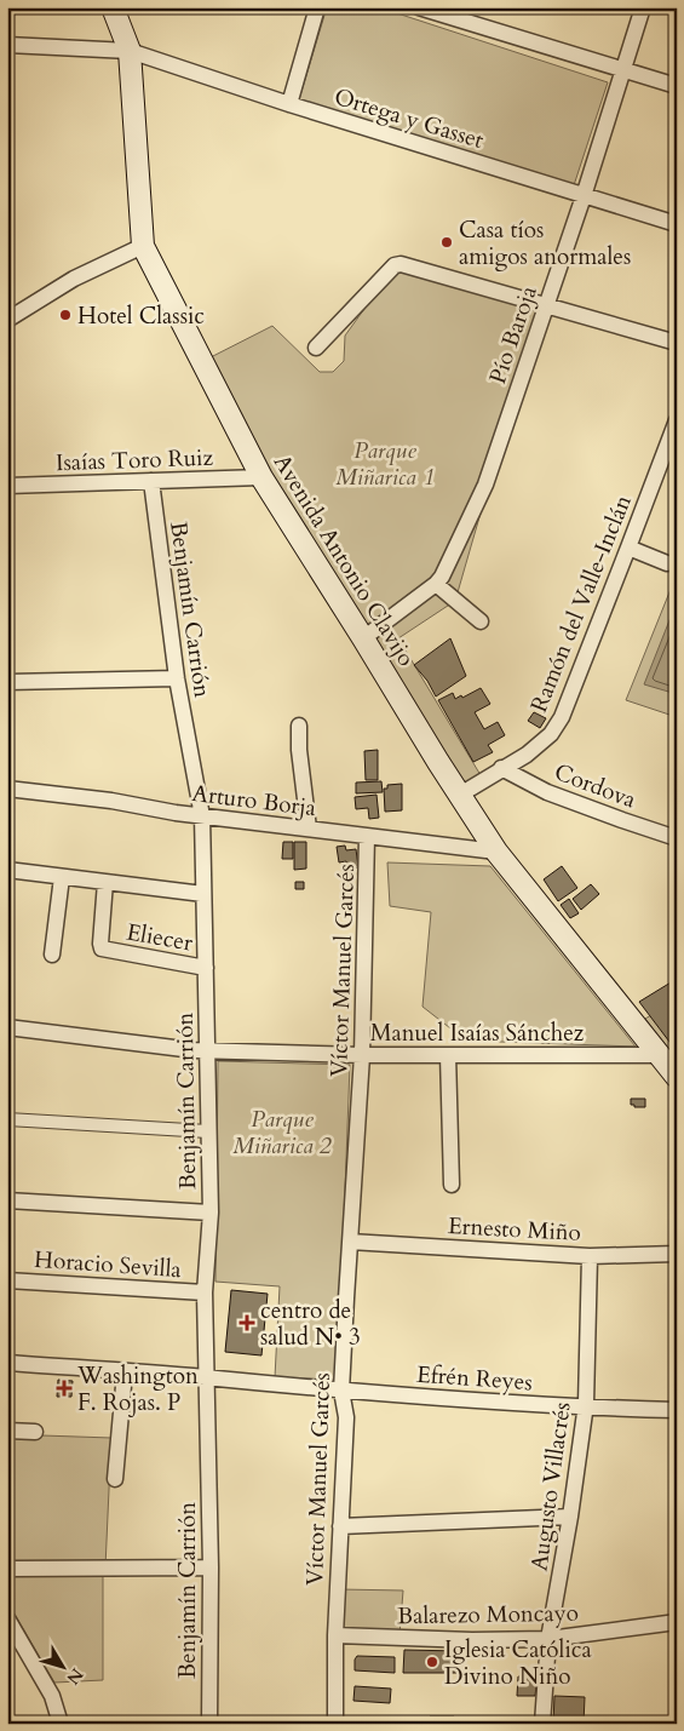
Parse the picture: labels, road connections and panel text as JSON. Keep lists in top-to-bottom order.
{
  "streets": {
    "main road": ["Avenida Antonio Clavijo"],
    "street": [
      "Ortega y Gasset",
      "Pío Baroja",
      "Isaías Toro Ruiz",
      "Ramón del Valle-Inclán",
      "Benjamín Carrión",
      "Cordova",
      "Arturo Borja",
      "Eliecer",
      "Víctor Manuel Garcés",
      "Manuel Isaías Sánchez",
      "Ernesto Miño",
      "Horacio Sevilla",
      "Efrén Reyes",
      "Augusto Villacrés",
      "Balarezo Moncayo"
    ]
  },
  "crossings": [
    ["Ortega y Gasset", "Pío Baroja"],
    ["Ortega y Gasset", "Avenida Antonio Clavijo"],
    ["Pío Baroja", "Avenida Antonio Clavijo"],
    ["Isaías Toro Ruiz", "Avenida Antonio Clavijo"],
    ["Isaías Toro Ruiz", "Benjamín Carrión"],
    ["Avenida Antonio Clavijo", "Ramón del Valle-Inclán"],
    ["Avenida Antonio Clavijo", "Arturo Borja"],
    ["Avenida Antonio Clavijo", "Manuel Isaías Sánchez"],
    ["Ramón del Valle-Inclán", "Cordova"],
    ["Benjamín Carrión", "Arturo Borja"],
    ["Benjamín Carrión", "Eliecer"],
    ["Benjamín Carrión", "Manuel Isaías Sánchez"],
    ["Benjamín Carrión", "Horacio Sevilla"],
    ["Benjamín Carrión", "Efrén Reyes"],
    ["Arturo Borja", "Víctor Manuel Garcés"],
    ["Víctor Manuel Garcés", "Manuel Isaías Sánchez"],
    ["Víctor Manuel Garcés", "Ernesto Miño"],
    ["Víctor Manuel Garcés", "Efrén Reyes"],
    ["Víctor Manuel Garcés", "Balarezo Moncayo"],
    ["Ernesto Miño", "Augusto Villacrés"],
    ["Efrén Reyes", "Augusto Villacrés"],
    ["Augusto Villacrés", "Balarezo Moncayo"]
  ],
  "parks": ["Parque Miñarica 1", "Parque Miñarica 2"],
  "places": {
    "other": ["Casa tíos amigos anormales", "Hotel Classic", "Iglesia Católica Divino Niño"],
    "health": ["centro de salud N• 3", "Washington F. Rojas. P"]
  },
  "north": "bottom right"
}
